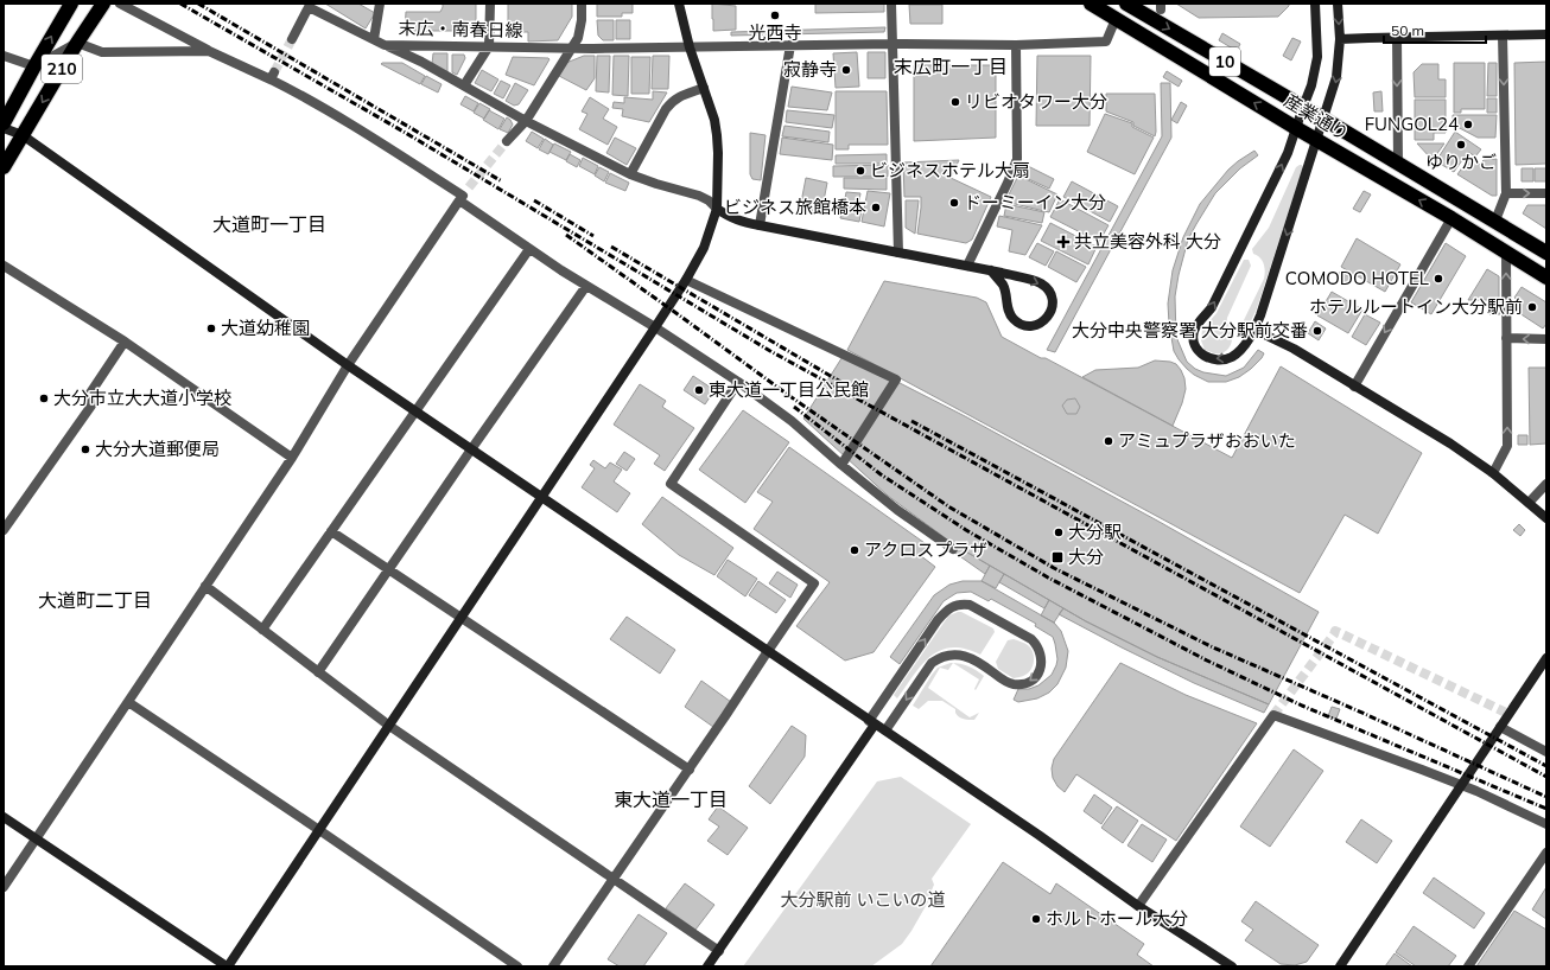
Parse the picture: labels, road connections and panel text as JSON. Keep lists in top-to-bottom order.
{
  "streets": {
    "highway": ["10", "210", "産業通り"],
    "street": ["末広・南春日線"]
  },
  "crossings": [
    ["末広・南春日線", "産業通り"]
  ],
  "districts": [
    "末広町一丁目",
    "大道町一丁目",
    "大道町二丁目",
    "東大道一丁目"
  ],
  "parks": ["大分駅前 いこいの道"],
  "places": {
    "other": [
      "光西寺",
      "寂静寺",
      "リビオタワー大分",
      "FUNGOL24",
      "ゆりかご",
      "ビジネスホテル大扇",
      "ドーミーイン大分",
      "ビジネス旅館橋本",
      "COMODO HOTEL",
      "ホテルルートイン大分駅前",
      "大道幼稚園",
      "大分中央警察署 大分駅前交番",
      "東大道一丁目公民館",
      "大分市立大大道小学校",
      "アミュプラザおおいた",
      "大分大道郵便局",
      "大分駅",
      "アクロスプラザ",
      "ホルトホール大分"
    ],
    "health": ["共立美容外科 大分"],
    "transit": ["大分"]
  },
  "scale_bar": "50 m"
}
